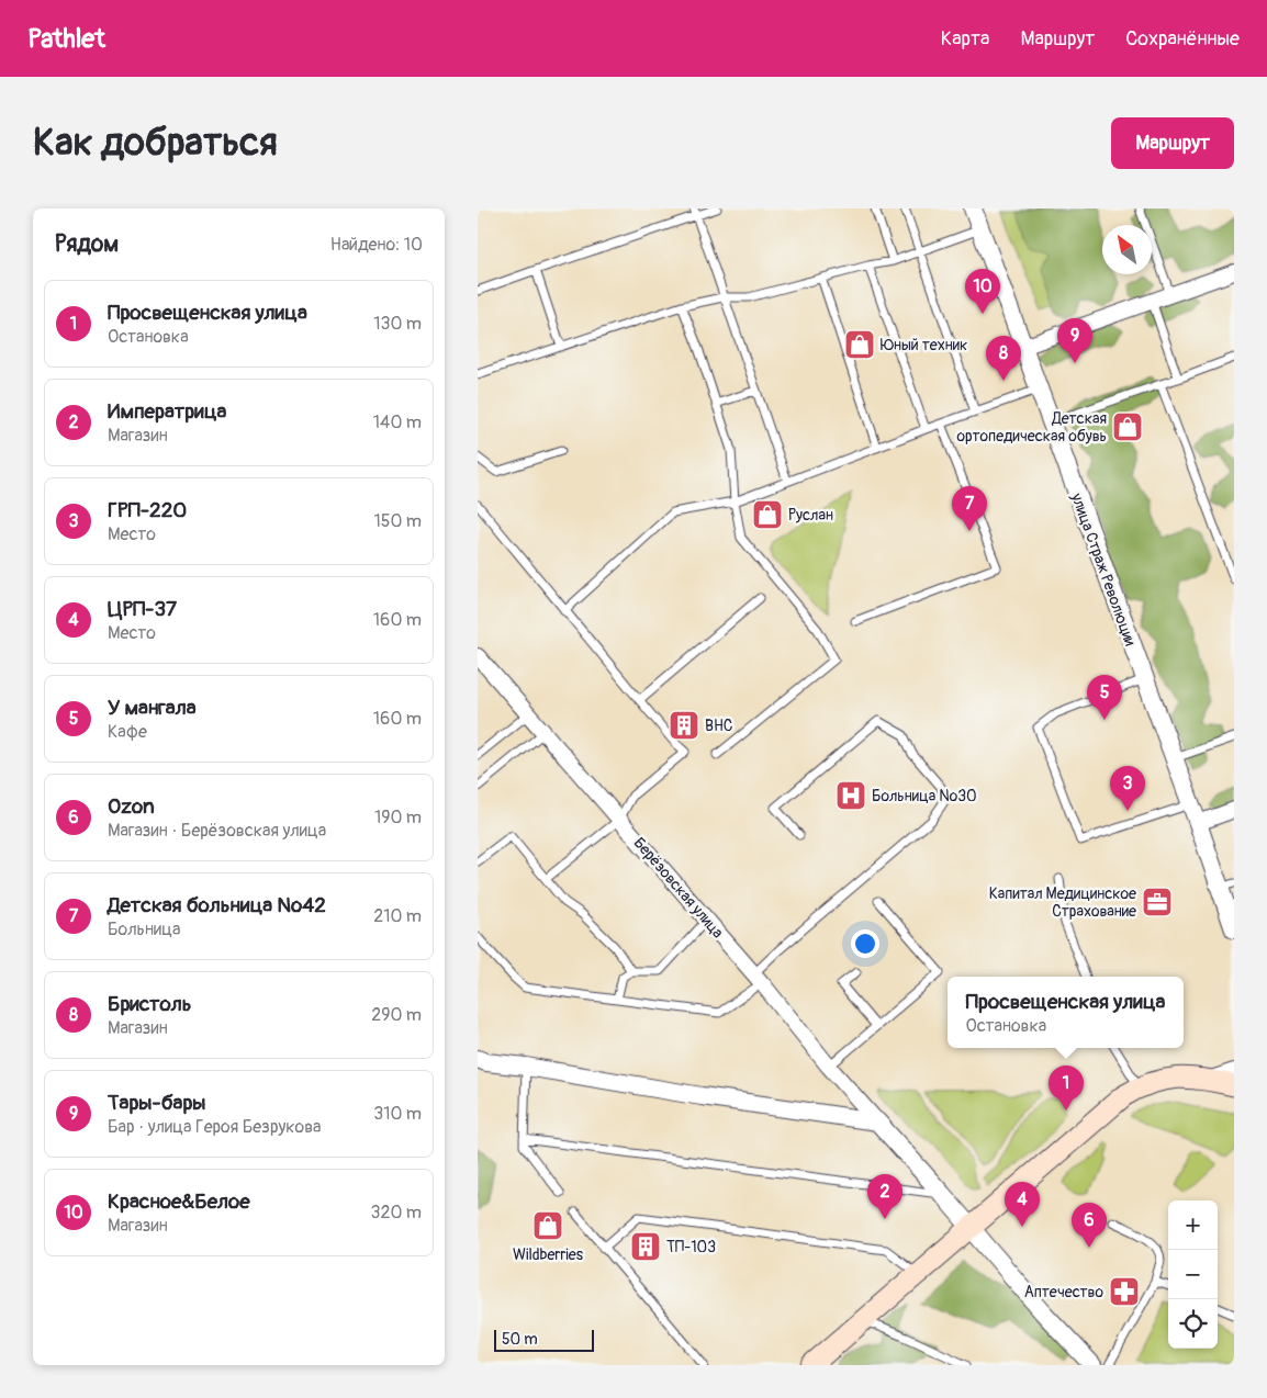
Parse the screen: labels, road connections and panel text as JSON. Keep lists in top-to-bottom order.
{
  "streets": {
    "street": ["улица Страж Революции", "Берёзовская улица"]
  },
  "places": {
    "shop": [
      "Юный техник",
      "Детская ортопедическая обувь",
      "Руслан",
      "Wildberries"
    ],
    "building": ["ВНС", "ТП-103"],
    "hospital": ["Больница №30"],
    "office": ["Капитал Медицинское Страхование"],
    "pharmacy": ["Аптечество"]
  },
  "scale_bar": "50 m",
  "north": "top left",
  "page": {
    "header": "Pathlet",
    "nav": ["Карта", "Маршрут", "Сохранённые"],
    "buttons": "Маршрут",
    "title": "Как добраться",
    "heading": ["Рядом", "Найдено: 10"],
    "pins": [
      "10",
      "9",
      "8",
      "7",
      "5",
      "3",
      "1",
      "2",
      "4",
      "6"
    ],
    "list": [
      {
        "mark": "1",
        "name": "Просвещенская улица",
        "note": "Остановка",
        "value": "130 m"
      },
      {
        "mark": "2",
        "name": "Императрица",
        "note": "Магазин",
        "value": "140 m"
      },
      {
        "mark": "3",
        "name": "ГРП-220",
        "note": "Место",
        "value": "150 m"
      },
      {
        "mark": "4",
        "name": "ЦРП-37",
        "note": "Место",
        "value": "160 m"
      },
      {
        "mark": "5",
        "name": "У мангала",
        "note": "Кафе",
        "value": "160 m"
      },
      {
        "mark": "6",
        "name": "Ozon",
        "note": "Магазин · Берёзовская улица",
        "value": "190 m"
      },
      {
        "mark": "7",
        "name": "Детская больница №42",
        "note": "Больница",
        "value": "210 m"
      },
      {
        "mark": "8",
        "name": "Бристоль",
        "note": "Магазин",
        "value": "290 m"
      },
      {
        "mark": "9",
        "name": "Тары-бары",
        "note": "Бар · улица Героя Безрукова",
        "value": "310 m"
      },
      {
        "mark": "10",
        "name": "Красное&Белое",
        "note": "Магазин",
        "value": "320 m"
      }
    ],
    "popup": ["Просвещенская улица", "Остановка"],
    "map_buttons": ["+", "−"],
    "scale": "50 m"
  }
}
